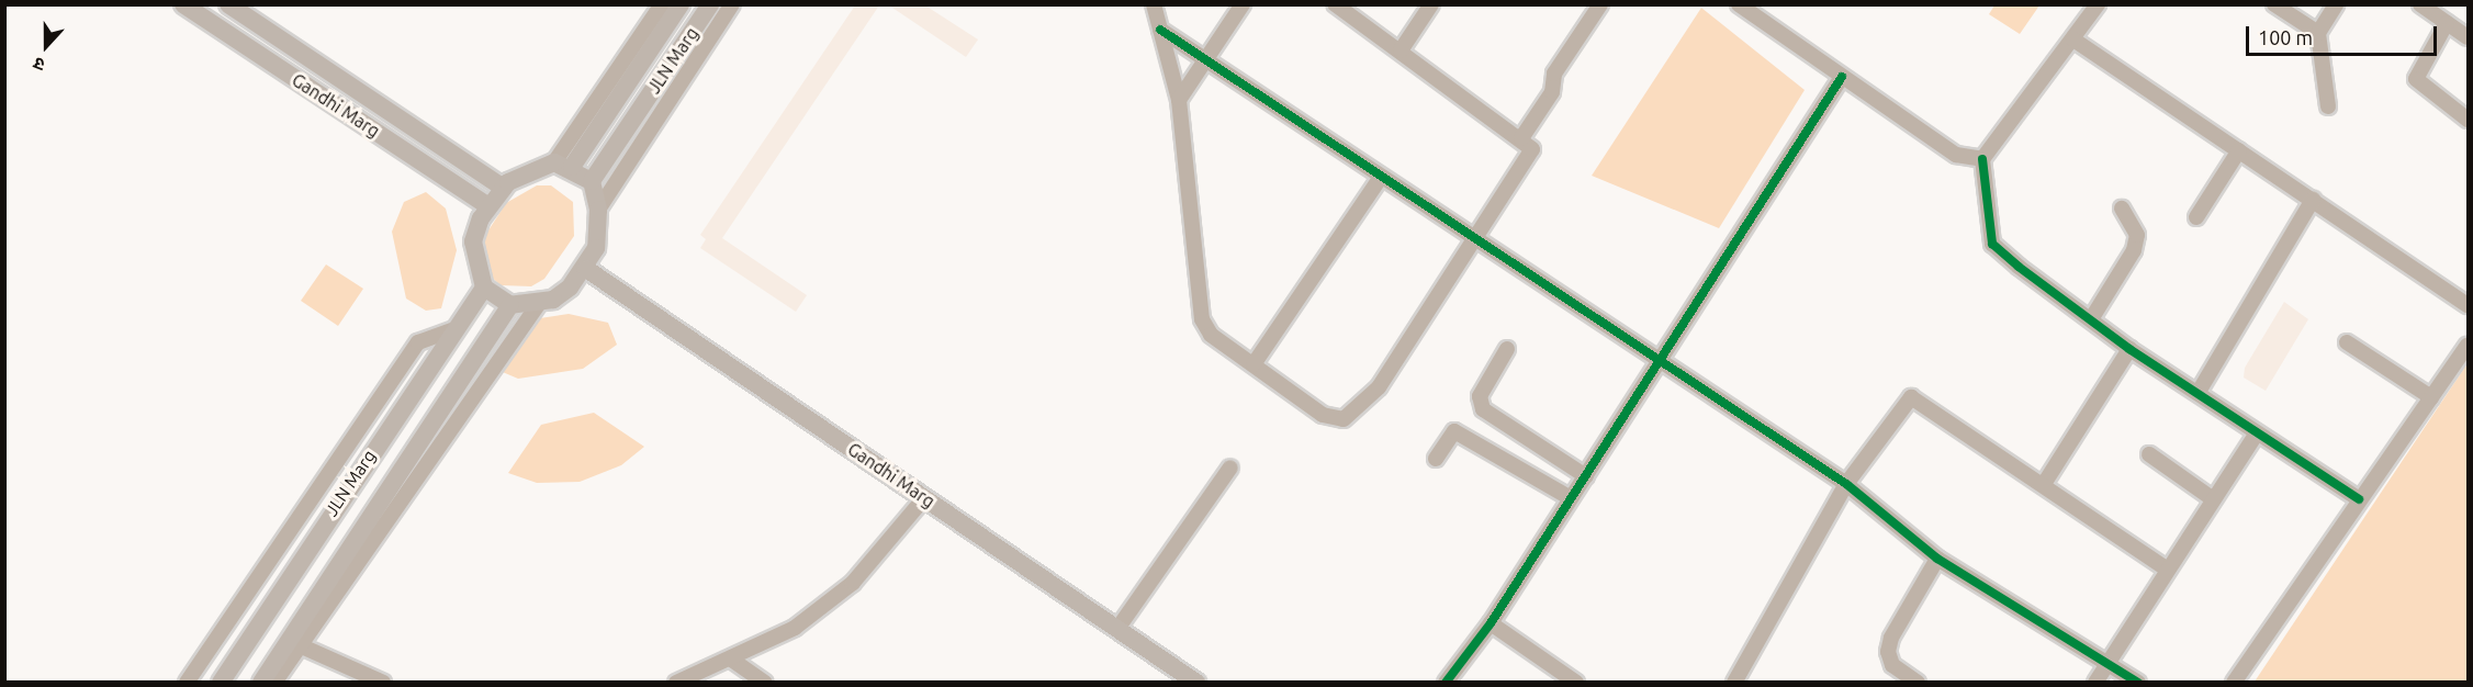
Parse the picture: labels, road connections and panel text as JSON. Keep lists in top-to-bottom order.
{
  "streets": {
    "main road": ["JLN Marg", "Gandhi Marg"]
  },
  "crossings": [
    ["JLN Marg", "Gandhi Marg"]
  ],
  "scale_bar": "100 m",
  "north": "bottom"
}
